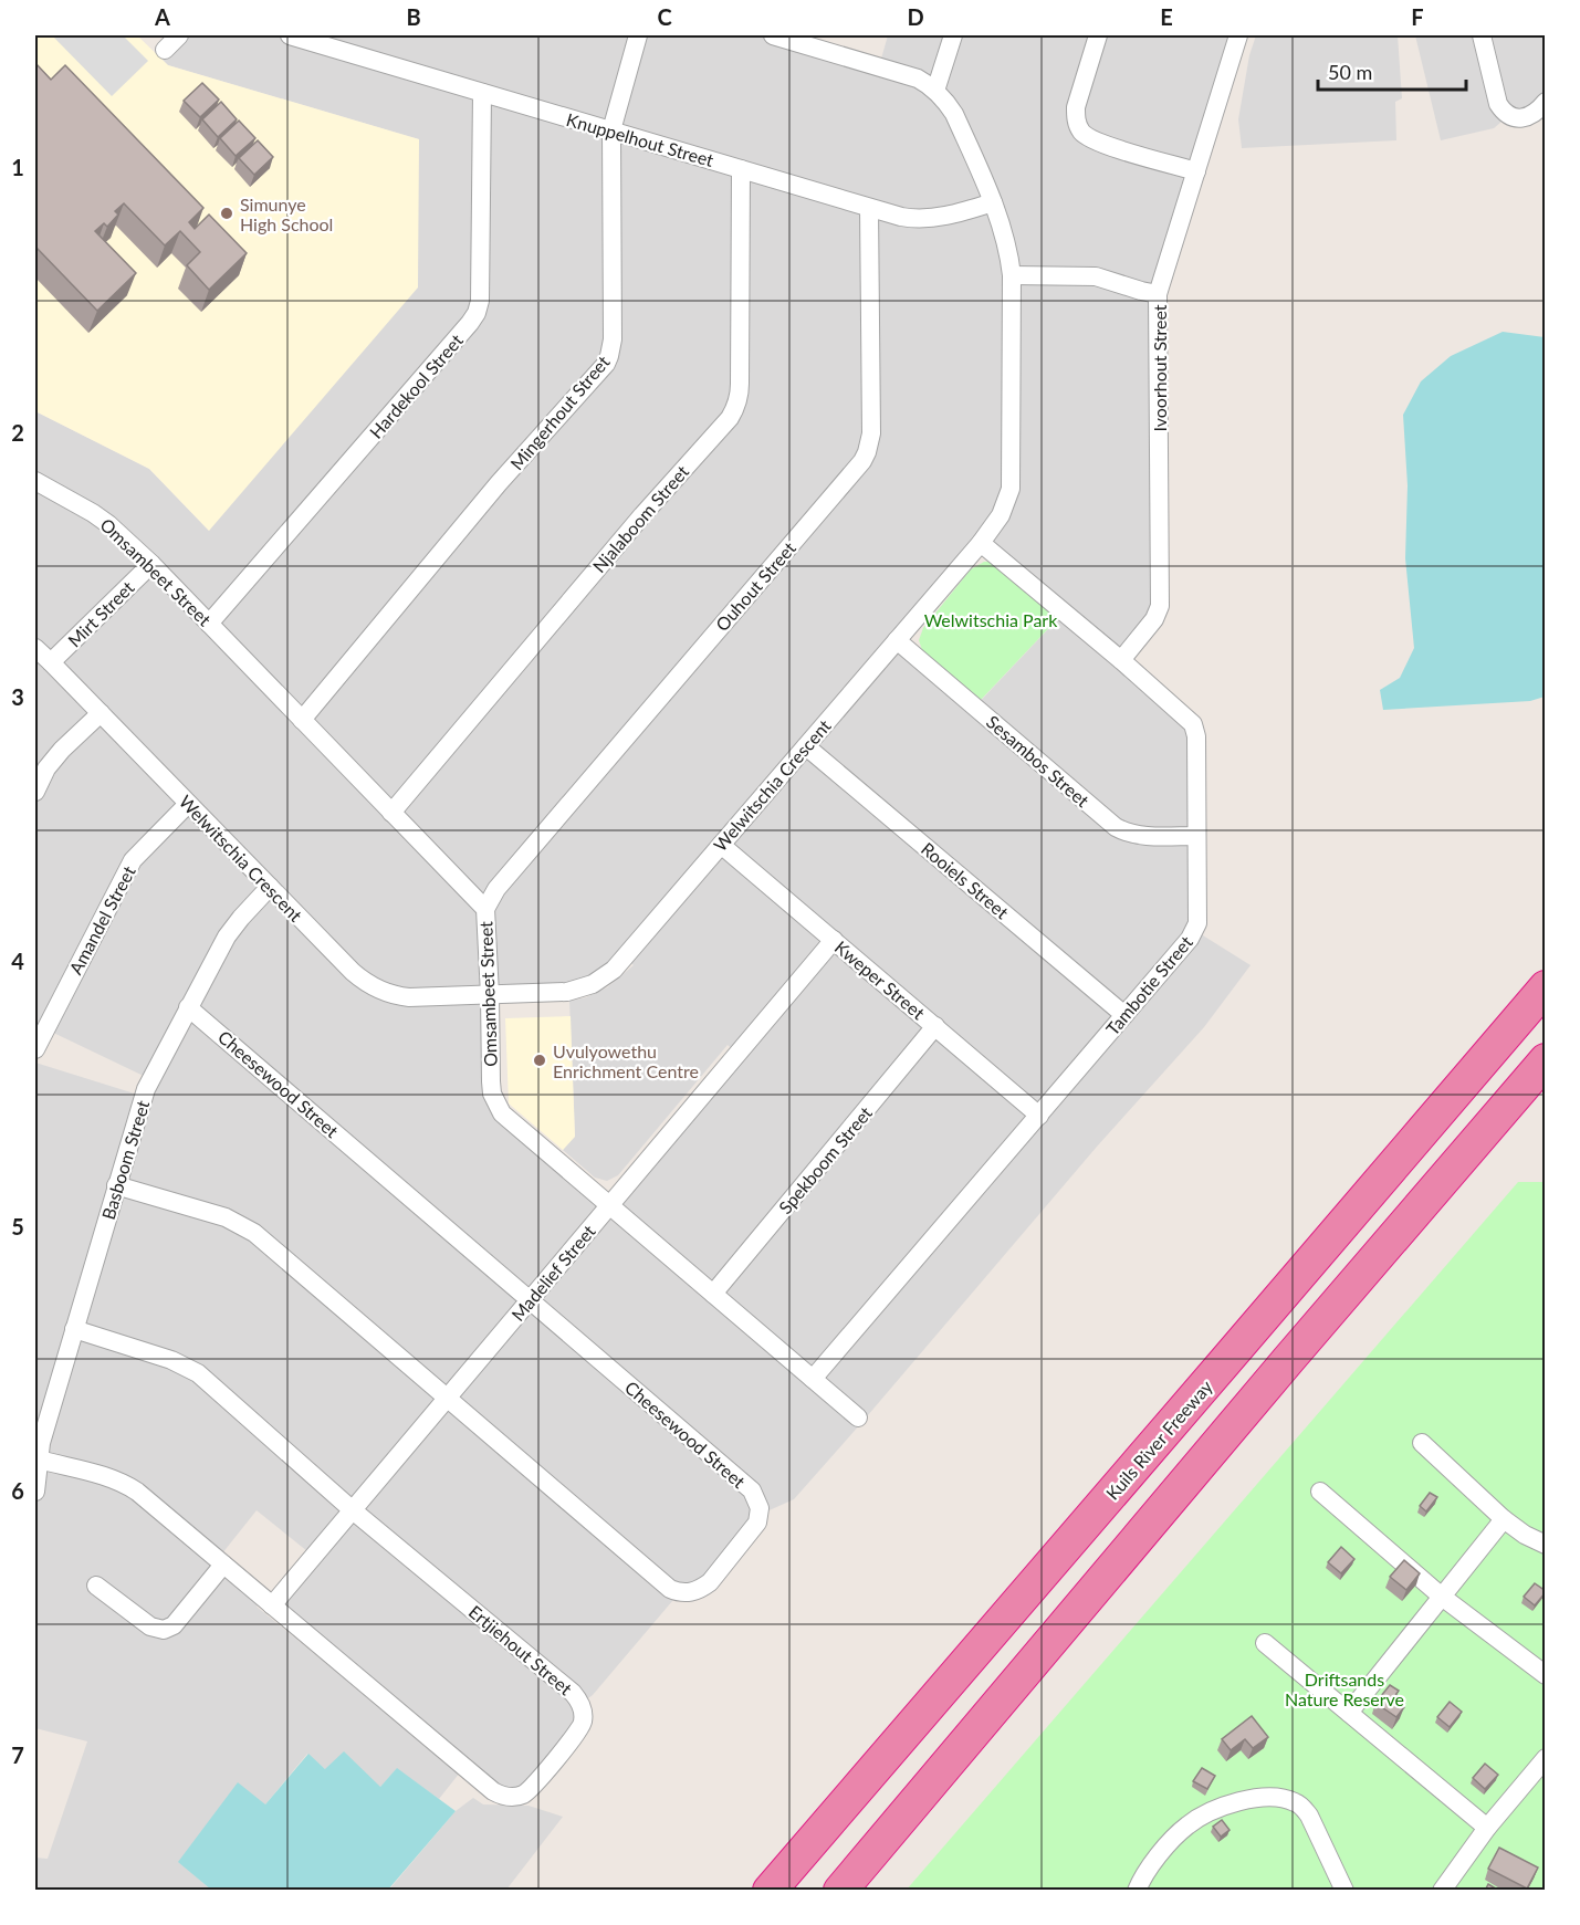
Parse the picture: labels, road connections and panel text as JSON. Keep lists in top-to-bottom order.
{
  "streets": {
    "highway": ["Kuils River Freeway"],
    "street": [
      "Knuppelhout Street",
      "Ivoorhout Street",
      "Hardekool Street",
      "Mingerhout Street",
      "Njalaboom Street",
      "Omsambeet Street",
      "Ouhout Street",
      "Mirt Street",
      "Sesambos Street",
      "Welwitschia Crescent",
      "Rooiels Street",
      "Amandel Street",
      "Kweper Street",
      "Tambotie Street",
      "Cheesewood Street",
      "Basboom Street",
      "Spekboom Street",
      "Madelief Street",
      "Ertjiehout Street"
    ]
  },
  "crossings": [
    ["Knuppelhout Street", "Hardekool Street"],
    ["Knuppelhout Street", "Mingerhout Street"],
    ["Knuppelhout Street", "Njalaboom Street"],
    ["Knuppelhout Street", "Ouhout Street"],
    ["Knuppelhout Street", "Welwitschia Crescent"],
    ["Ivoorhout Street", "Tambotie Street"],
    ["Hardekool Street", "Omsambeet Street"],
    ["Mingerhout Street", "Omsambeet Street"],
    ["Njalaboom Street", "Omsambeet Street"],
    ["Omsambeet Street", "Ouhout Street"],
    ["Omsambeet Street", "Mirt Street"],
    ["Omsambeet Street", "Welwitschia Crescent"],
    ["Omsambeet Street", "Tambotie Street"],
    ["Omsambeet Street", "Spekboom Street"],
    ["Omsambeet Street", "Madelief Street"],
    ["Mirt Street", "Welwitschia Crescent"],
    ["Sesambos Street", "Welwitschia Crescent"],
    ["Sesambos Street", "Tambotie Street"],
    ["Welwitschia Crescent", "Rooiels Street"],
    ["Welwitschia Crescent", "Amandel Street"],
    ["Welwitschia Crescent", "Kweper Street"],
    ["Welwitschia Crescent", "Tambotie Street"],
    ["Welwitschia Crescent", "Basboom Street"],
    ["Rooiels Street", "Tambotie Street"],
    ["Kweper Street", "Tambotie Street"],
    ["Kweper Street", "Spekboom Street"],
    ["Kweper Street", "Madelief Street"],
    ["Cheesewood Street", "Basboom Street"],
    ["Cheesewood Street", "Madelief Street"],
    ["Basboom Street", "Ertjiehout Street"],
    ["Madelief Street", "Ertjiehout Street"]
  ],
  "parks": ["Welwitschia Park", "Driftsands Nature Reserve"],
  "places": ["Simunye High School", "Uvulyowethu Enrichment Centre"],
  "scale_bar": "50 m",
  "grid": {
    "columns": [
      "A",
      "B",
      "C",
      "D",
      "E",
      "F"
    ],
    "rows": [
      "1",
      "2",
      "3",
      "4",
      "5",
      "6",
      "7"
    ]
  }
}
